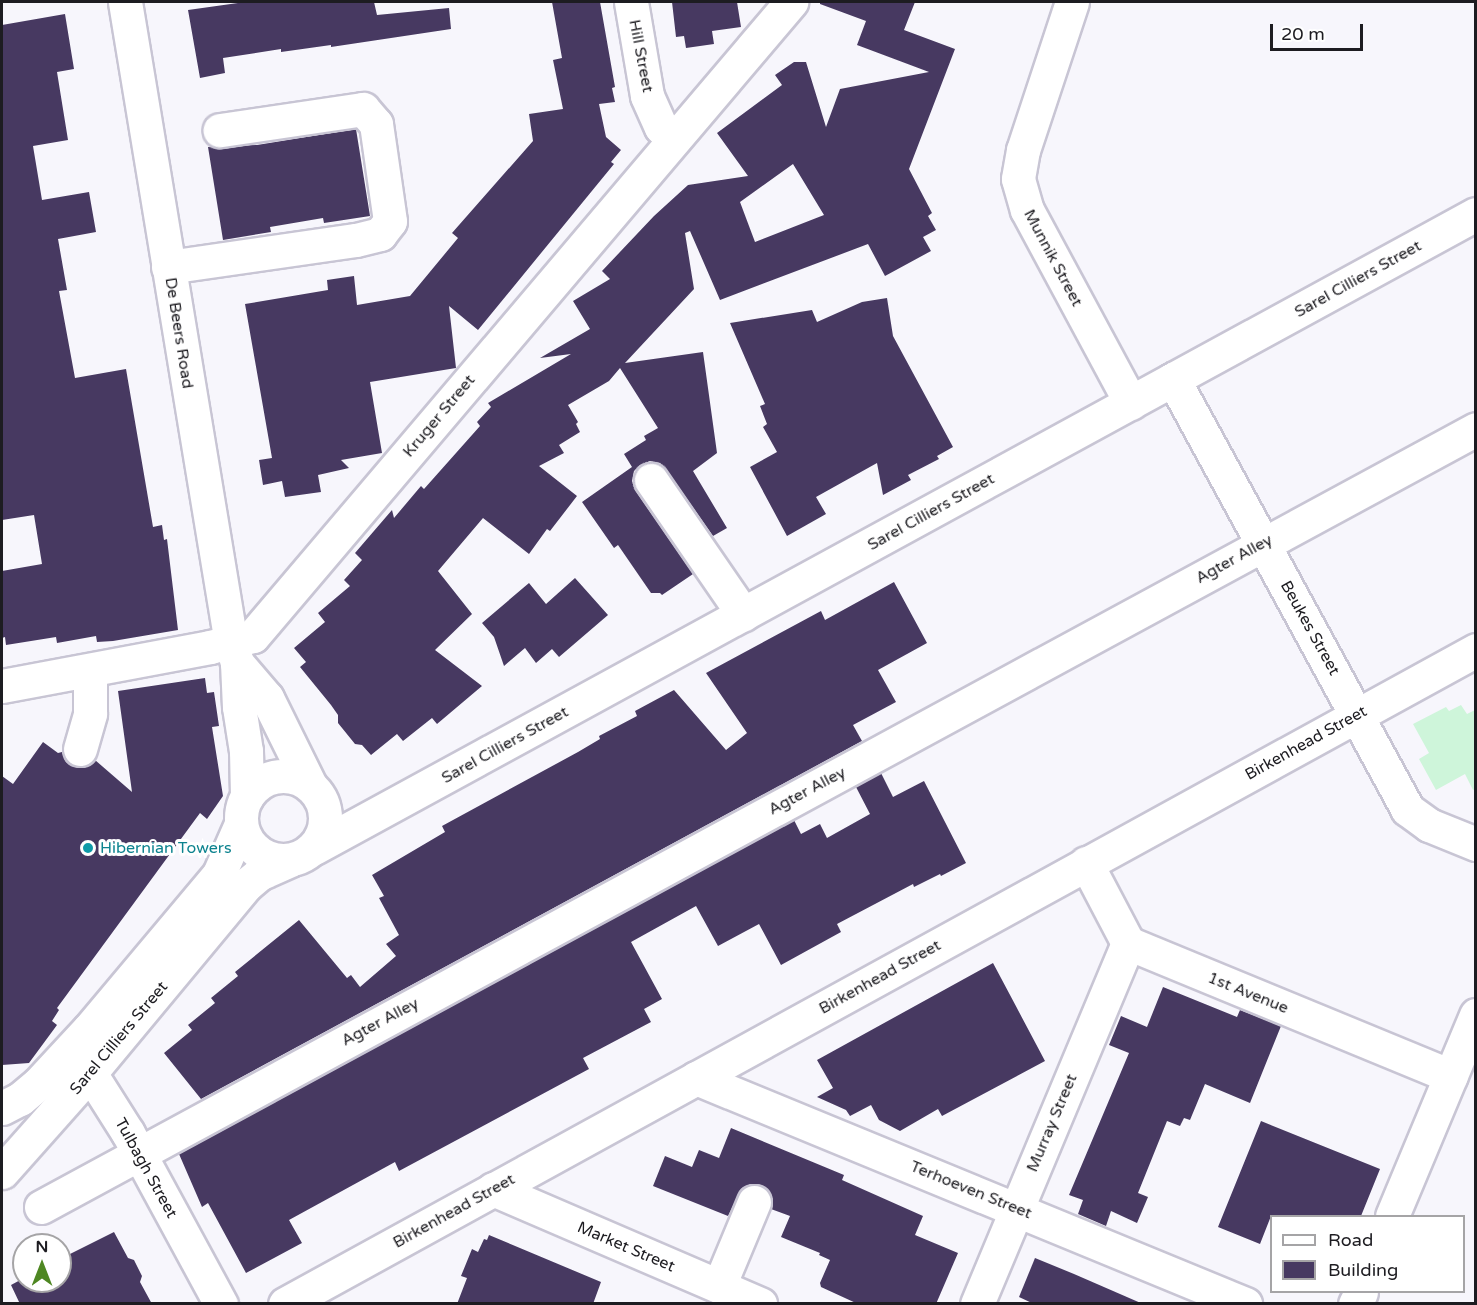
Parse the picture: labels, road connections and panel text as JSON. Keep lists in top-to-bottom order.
{
  "streets": {
    "street": [
      "Hill Street",
      "Munnik Street",
      "Sarel Cilliers Street",
      "De Beers Road",
      "Kruger Street",
      "Agter Alley",
      "Beukes Street",
      "Birkenhead Street",
      "1st Avenue",
      "Murray Street",
      "Tulbagh Street",
      "Terhoeven Street",
      "Market Street"
    ]
  },
  "crossings": [
    ["Hill Street", "Kruger Street"],
    ["Munnik Street", "Sarel Cilliers Street"],
    ["Sarel Cilliers Street", "De Beers Road"],
    ["Sarel Cilliers Street", "Beukes Street"],
    ["Sarel Cilliers Street", "Tulbagh Street"],
    ["De Beers Road", "Kruger Street"],
    ["Agter Alley", "Beukes Street"],
    ["Agter Alley", "Tulbagh Street"],
    ["Beukes Street", "Birkenhead Street"],
    ["Birkenhead Street", "Terhoeven Street"],
    ["Birkenhead Street", "Market Street"],
    ["1st Avenue", "Murray Street"],
    ["Murray Street", "Terhoeven Street"]
  ],
  "places": ["Hibernian Towers"],
  "legend": ["Road", "Building"],
  "scale_bar": "20 m",
  "north": "top"
}
